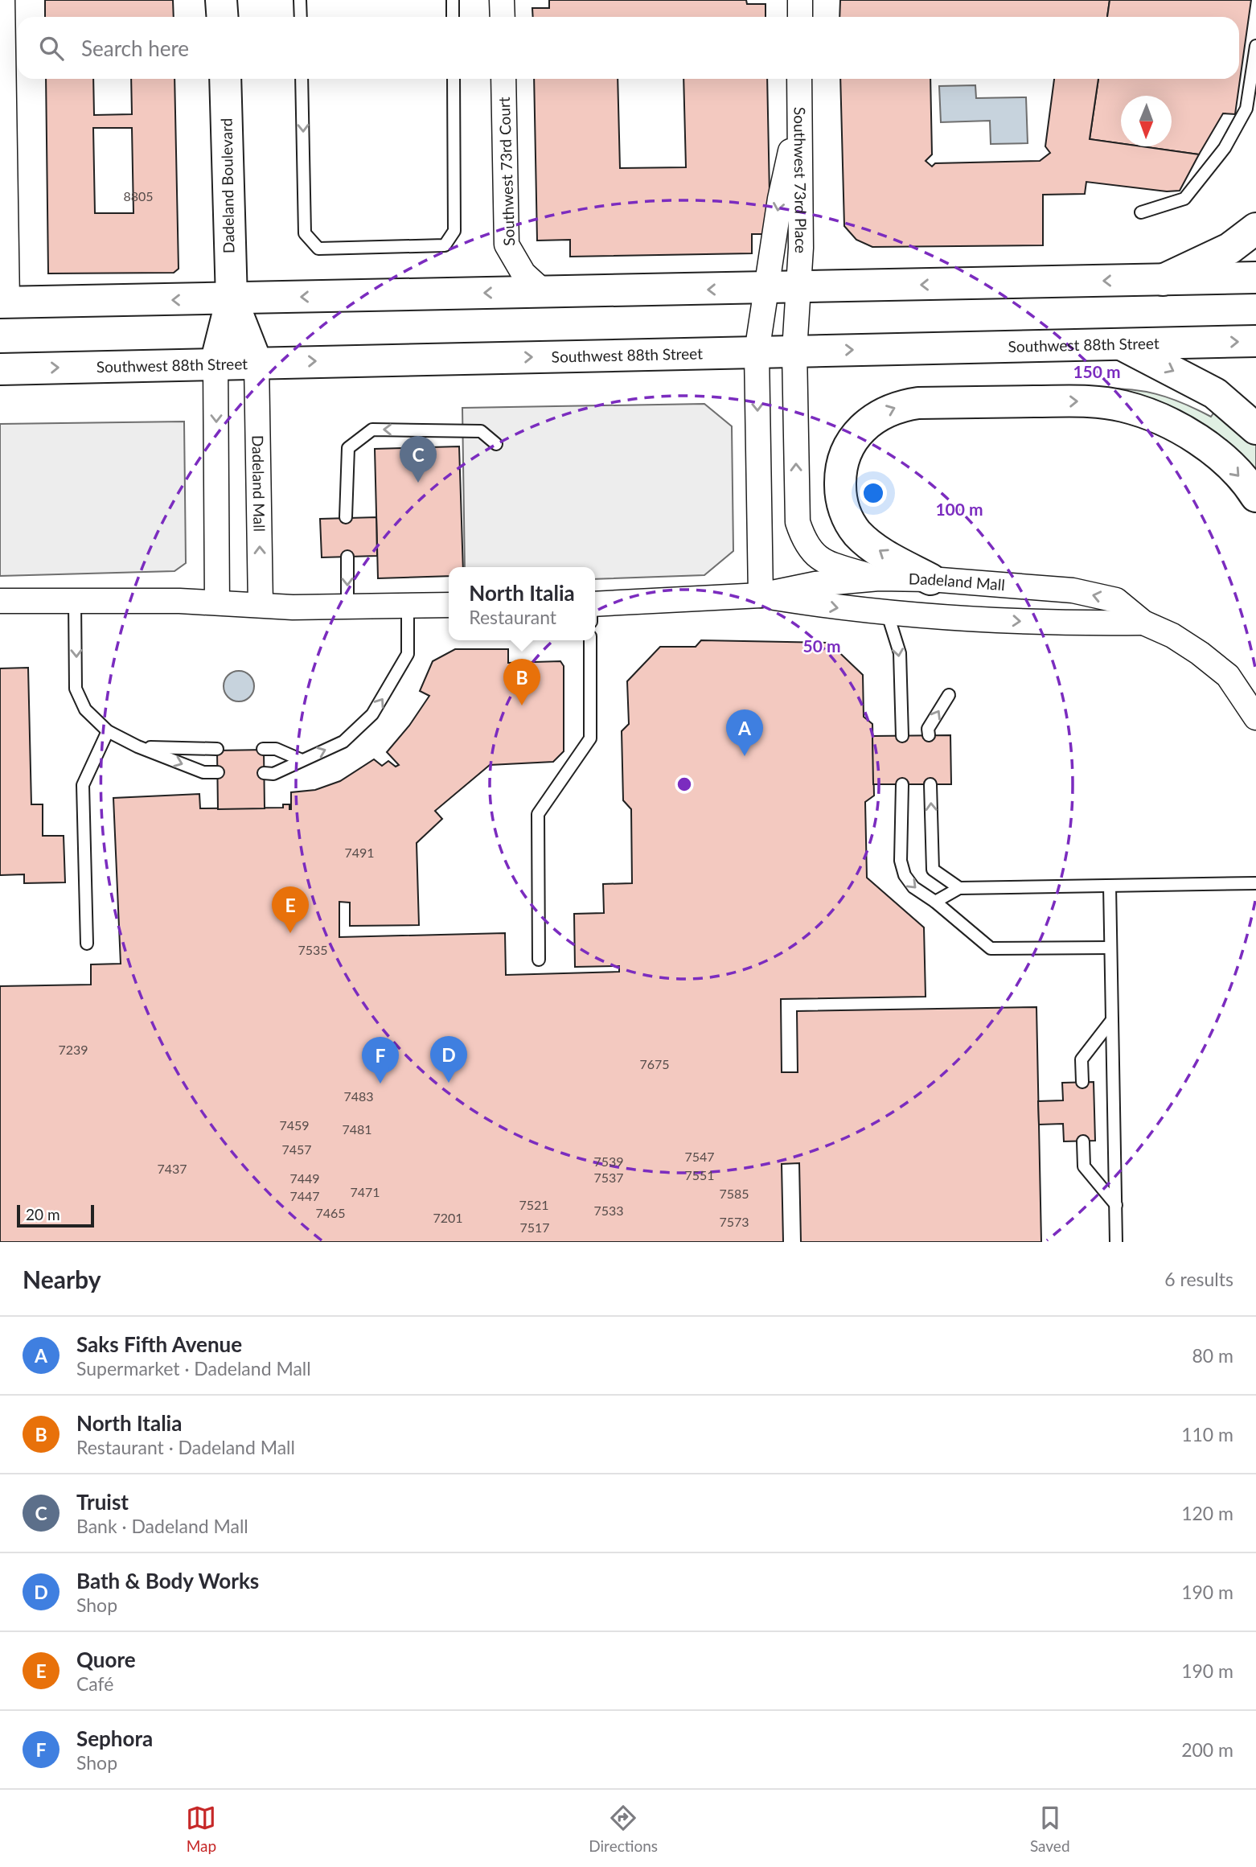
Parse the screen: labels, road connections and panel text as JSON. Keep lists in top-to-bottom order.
{
  "streets": {
    "main road": ["Dadeland Boulevard", "Southwest 88th Street"],
    "street": ["Southwest 73rd Court", "Southwest 73rd Place", "Dadeland Mall"]
  },
  "crossings": [
    ["Dadeland Boulevard", "Southwest 88th Street"],
    ["Dadeland Boulevard", "Dadeland Mall"],
    ["Southwest 88th Street", "Dadeland Mall"]
  ],
  "house_numbers": [
    "8805",
    "7491",
    "7535",
    "7239",
    "7675",
    "7483",
    "7459",
    "7481",
    "7457",
    "7547",
    "7539",
    "7437",
    "7551",
    "7537",
    "7449",
    "7471",
    "7585",
    "7447",
    "7521",
    "7533",
    "7465",
    "7201",
    "7573",
    "7517"
  ],
  "scale_bar": "20 m",
  "north": "bottom",
  "page": {
    "search": "Search here",
    "pins": [
      "C",
      "B",
      "A",
      "E",
      "D",
      "F"
    ],
    "popup": ["North Italia", "Restaurant"],
    "scale": "20 m",
    "heading": ["Nearby", "6 results"],
    "list": [
      {
        "mark": "A",
        "name": "Saks Fifth Avenue",
        "note": "Supermarket · Dadeland Mall",
        "value": "80 m"
      },
      {
        "mark": "B",
        "name": "North Italia",
        "note": "Restaurant · Dadeland Mall",
        "value": "110 m"
      },
      {
        "mark": "C",
        "name": "Truist",
        "note": "Bank · Dadeland Mall",
        "value": "120 m"
      },
      {
        "mark": "D",
        "name": "Bath & Body Works",
        "note": "Shop",
        "value": "190 m"
      },
      {
        "mark": "E",
        "name": "Quore",
        "note": "Café",
        "value": "190 m"
      },
      {
        "mark": "F",
        "name": "Sephora",
        "note": "Shop",
        "value": "200 m"
      }
    ],
    "nav": ["Map", "Directions", "Saved"]
  },
  "rings": ["150 m", "100 m", "50 m"]
}
